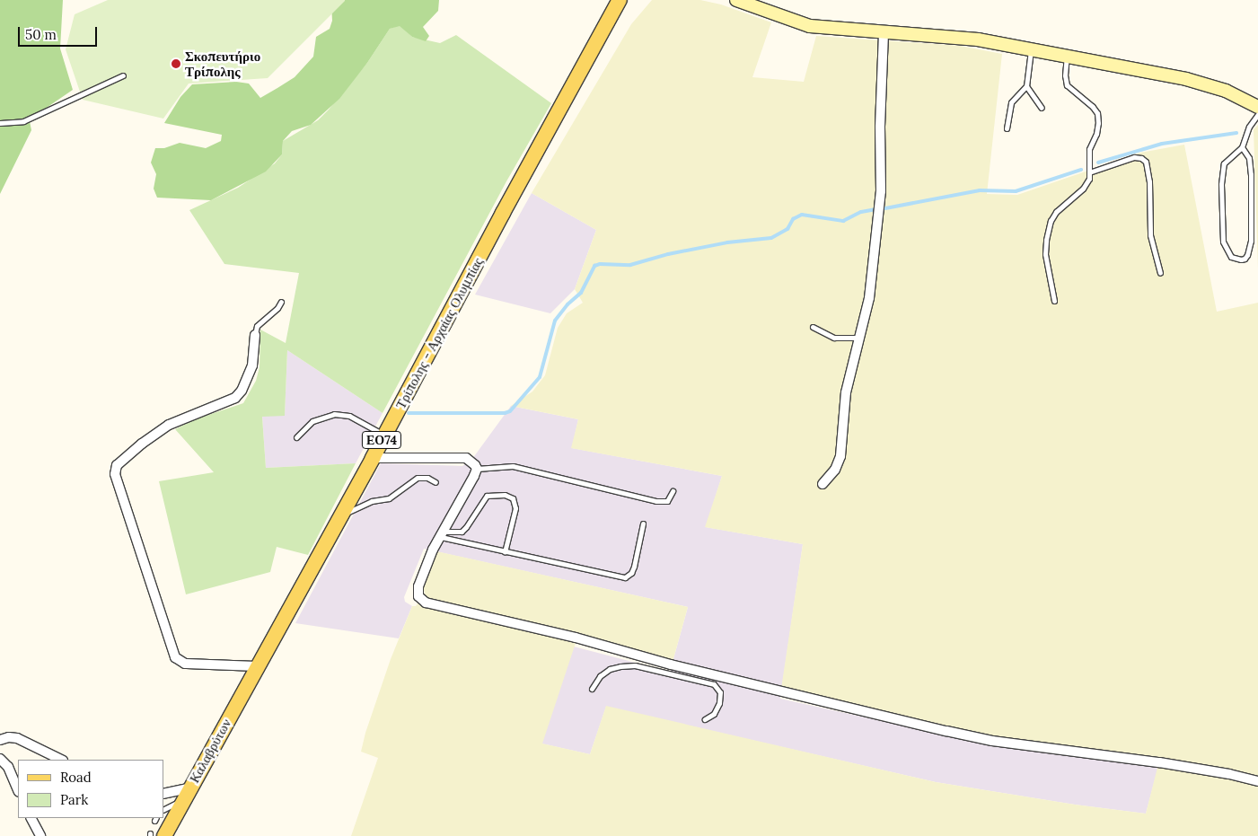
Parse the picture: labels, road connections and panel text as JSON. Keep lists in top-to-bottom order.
{
  "streets": {
    "main road": ["Τρίπολης - Αρχαίας Ολυμπίας", "ΕΟ74", "Καλαβρύτων"]
  },
  "crossings": [
    ["Τρίπολης - Αρχαίας Ολυμπίας", "Καλαβρύτων"]
  ],
  "places": ["Σκοπευτήριο Τρίπολης"],
  "legend": ["Road", "Park"],
  "scale_bar": "50 m"
}
